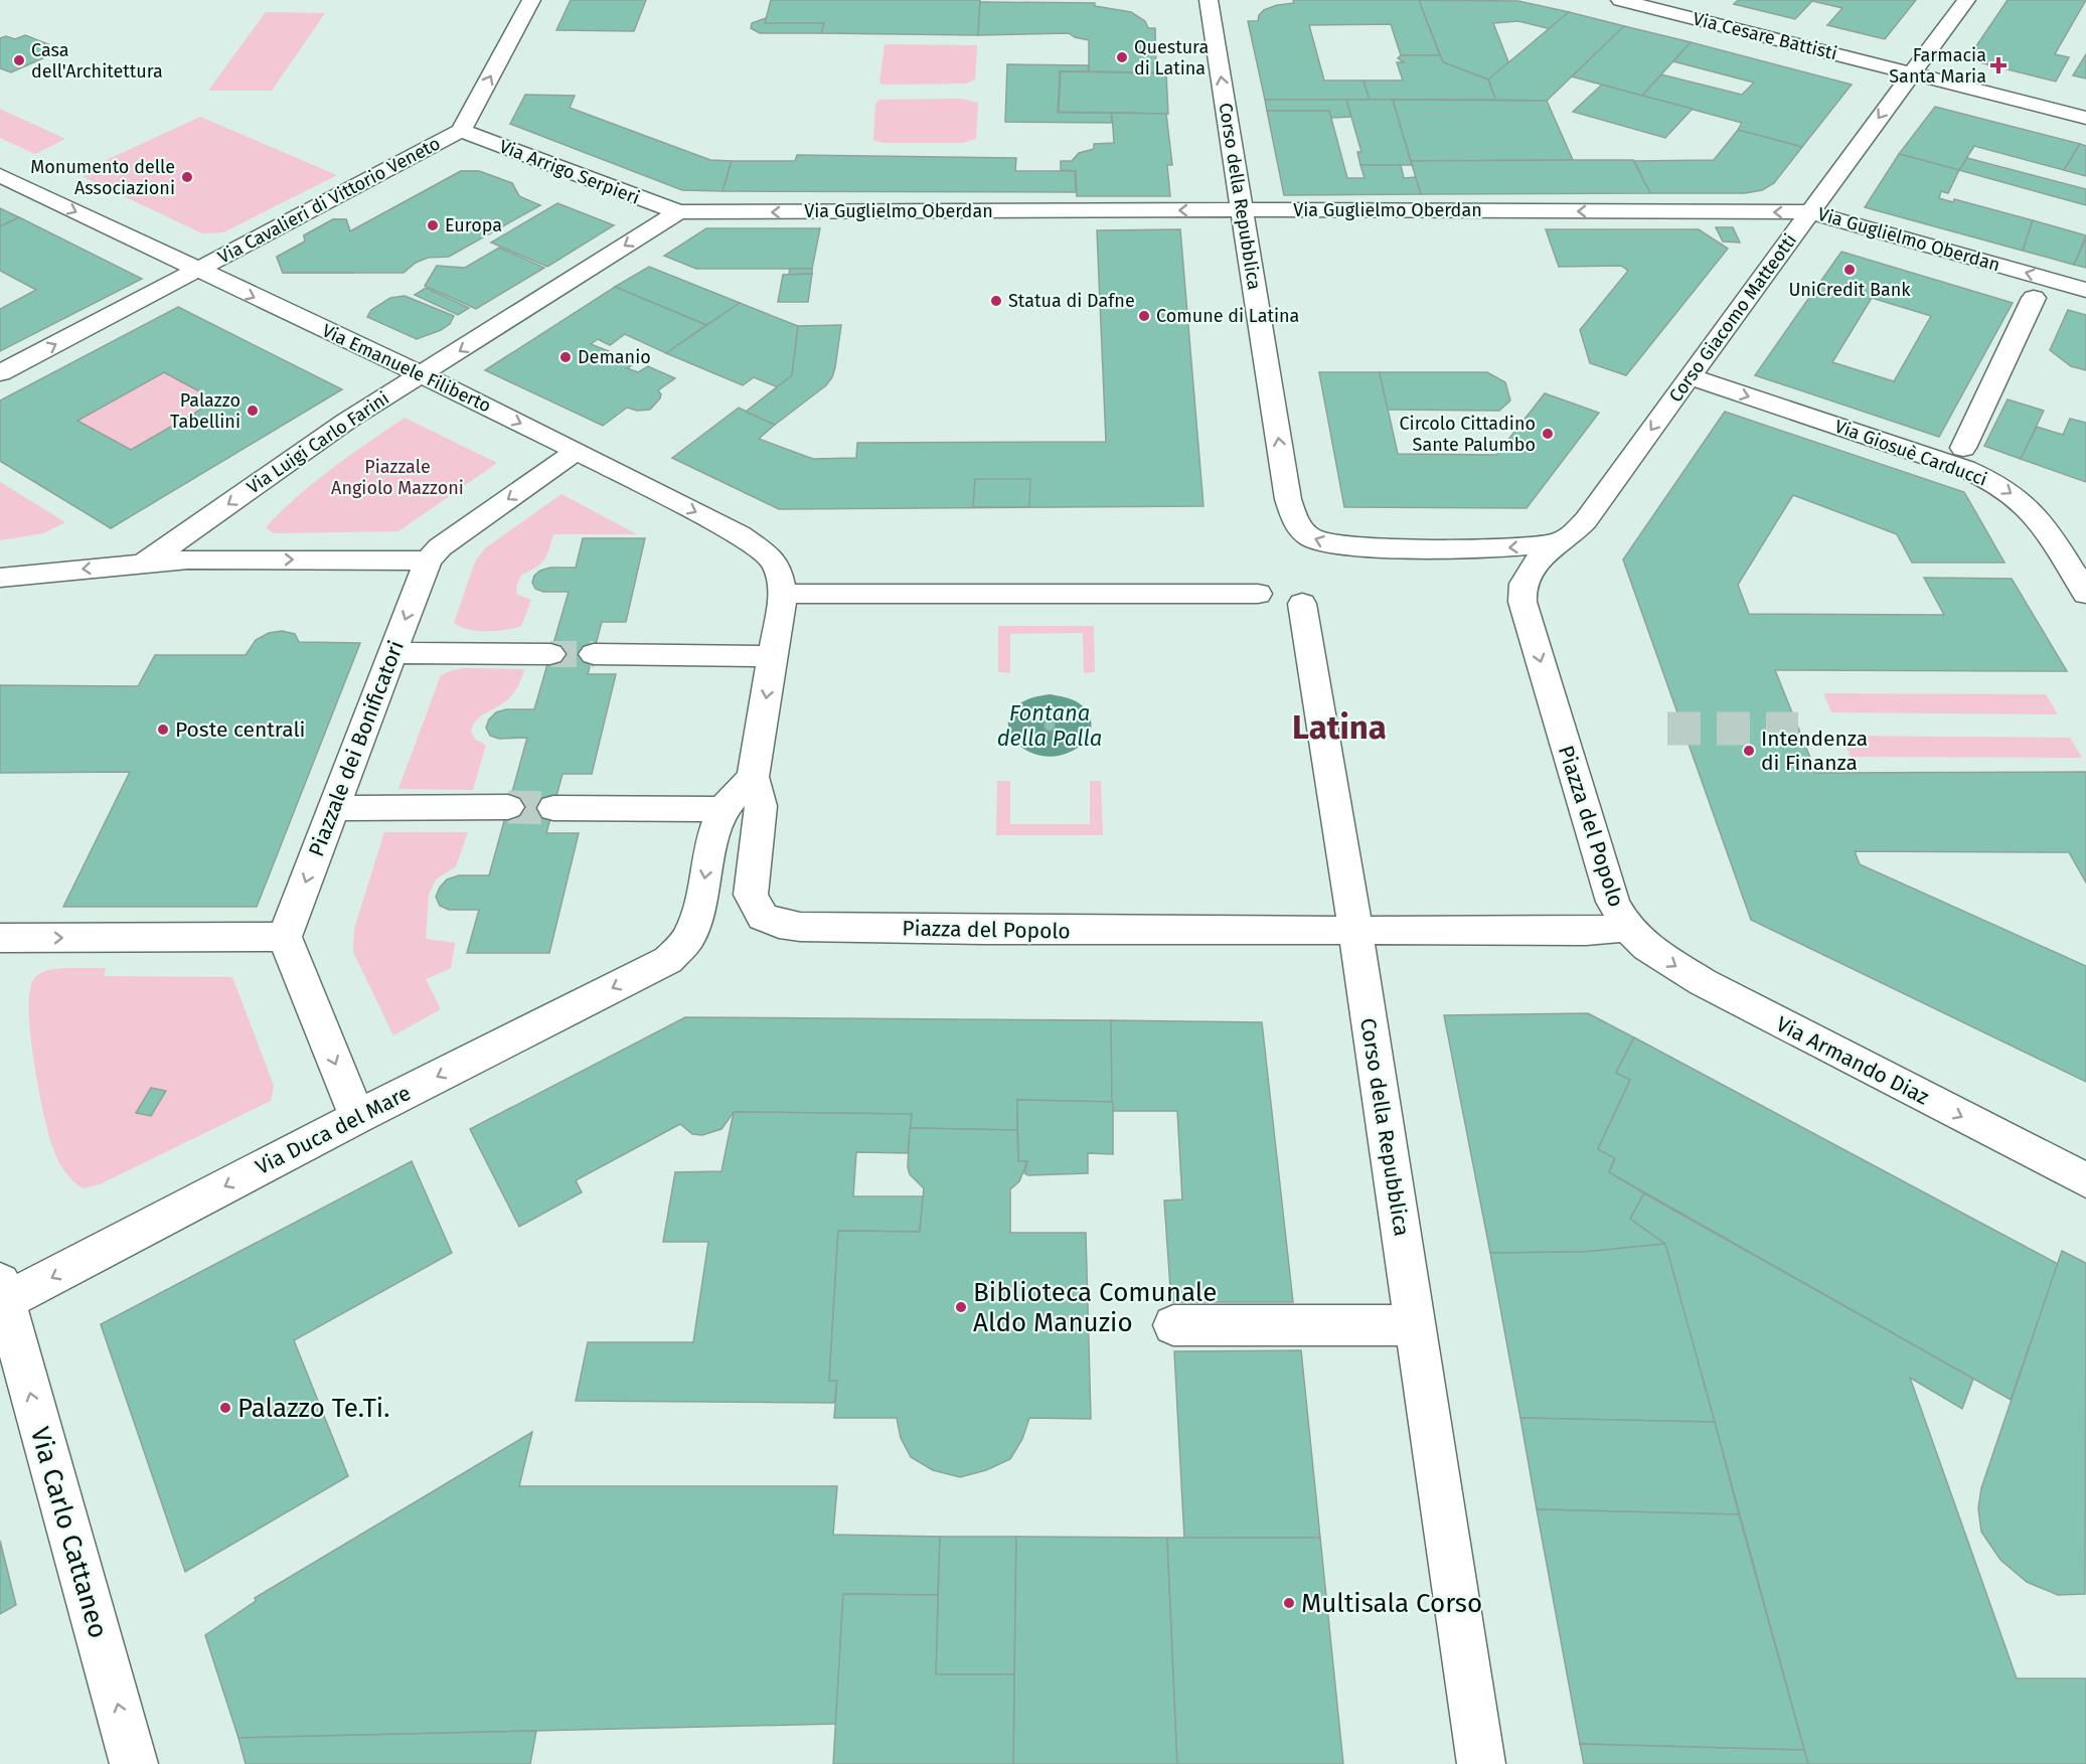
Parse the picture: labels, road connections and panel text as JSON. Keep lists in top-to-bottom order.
{
  "streets": {
    "street": [
      "Via Cesare Battisti",
      "Via Arrigo Serpieri",
      "Corso della Repubblica",
      "Via Cavalieri di Vittorio Veneto",
      "Via Guglielmo Oberdan",
      "Corso Giacomo Matteotti",
      "Via Emanuele Filiberto",
      "Via Luigi Carlo Farini",
      "Via Giosuè Carducci",
      "Piazzale dei Bonificatori",
      "Piazza del Popolo",
      "Via Armando Diaz",
      "Via Duca del Mare",
      "Via Carlo Cattaneo"
    ]
  },
  "crossings": [
    ["Via Cesare Battisti", "Corso Giacomo Matteotti"],
    ["Via Arrigo Serpieri", "Via Cavalieri di Vittorio Veneto"],
    ["Via Arrigo Serpieri", "Via Guglielmo Oberdan"],
    ["Via Arrigo Serpieri", "Via Luigi Carlo Farini"],
    ["Corso della Repubblica", "Via Guglielmo Oberdan"],
    ["Corso della Repubblica", "Corso Giacomo Matteotti"],
    ["Corso della Repubblica", "Piazza del Popolo"],
    ["Via Cavalieri di Vittorio Veneto", "Via Emanuele Filiberto"],
    ["Via Guglielmo Oberdan", "Corso Giacomo Matteotti"],
    ["Via Guglielmo Oberdan", "Via Luigi Carlo Farini"],
    ["Corso Giacomo Matteotti", "Via Giosuè Carducci"],
    ["Corso Giacomo Matteotti", "Piazza del Popolo"],
    ["Via Emanuele Filiberto", "Via Luigi Carlo Farini"],
    ["Via Emanuele Filiberto", "Piazza del Popolo"],
    ["Piazza del Popolo", "Via Armando Diaz"],
    ["Via Duca del Mare", "Via Carlo Cattaneo"]
  ],
  "one_way": [
    "Via Cavalieri di Vittorio Veneto",
    "Via Guglielmo Oberdan",
    "Corso Giacomo Matteotti",
    "Via Emanuele Filiberto",
    "Via Luigi Carlo Farini",
    "Via Giosuè Carducci",
    "Piazzale dei Bonificatori",
    "Via Armando Diaz",
    "Via Duca del Mare",
    "Via Carlo Cattaneo"
  ],
  "districts": ["Latina"],
  "water": ["Fontana della Palla"],
  "parks": ["Piazzale Angiolo Mazzoni"],
  "places": {
    "other": [
      "Questura di Latina",
      "Casa dell'Architettura",
      "Monumento delle Associazioni",
      "Europa",
      "UniCredit Bank",
      "Statua di Dafne",
      "Comune di Latina",
      "Demanio",
      "Palazzo Tabellini",
      "Circolo Cittadino Sante Palumbo",
      "Poste centrali",
      "Intendenza di Finanza",
      "Biblioteca Comunale Aldo Manuzio",
      "Palazzo Te.Ti.",
      "Multisala Corso"
    ],
    "health": ["Farmacia Santa Maria"]
  }
}
